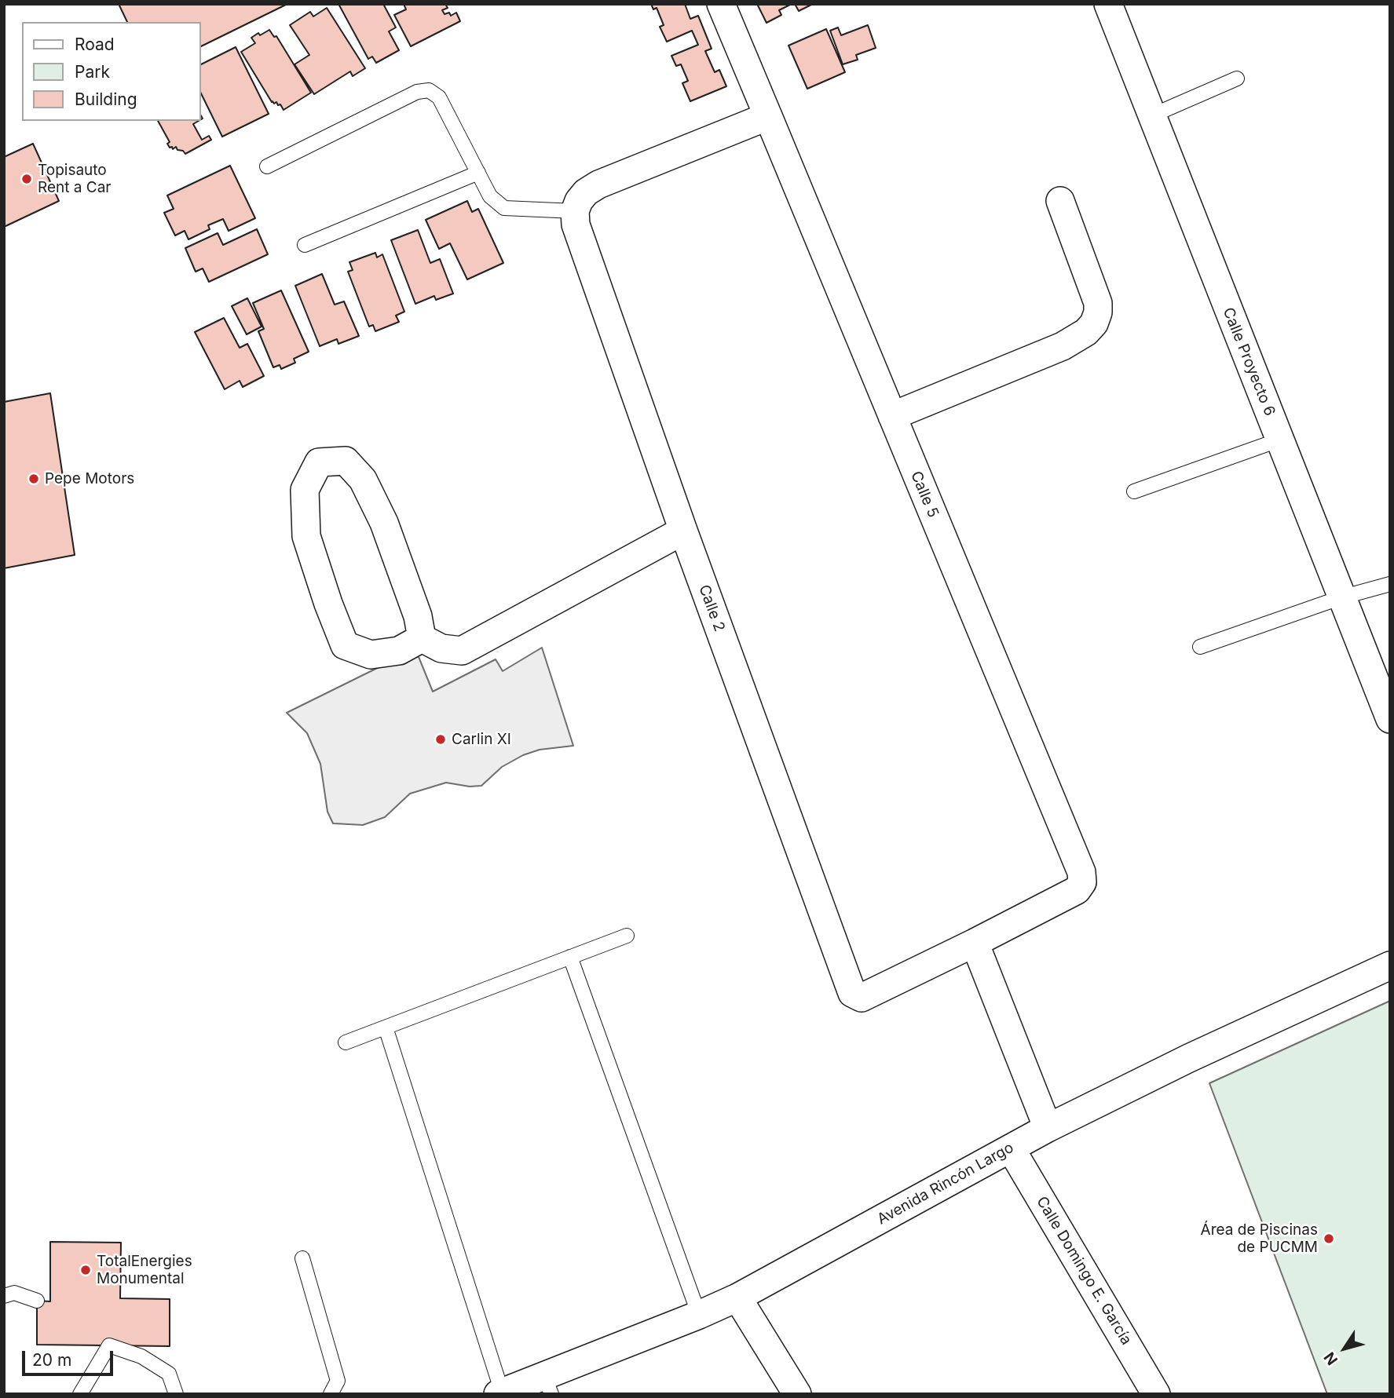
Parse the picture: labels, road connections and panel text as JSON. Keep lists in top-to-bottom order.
{
  "streets": {
    "street": [
      "Calle Proyecto 6",
      "Calle 5",
      "Calle 2",
      "Avenida Rincón Largo",
      "Calle Domingo E. García"
    ]
  },
  "crossings": [
    ["Calle 5", "Calle 2"],
    ["Avenida Rincón Largo", "Calle Domingo E. García"]
  ],
  "places": [
    "Topisauto Rent a Car",
    "Pepe Motors",
    "Carlin XI",
    "Área de Piscinas de PUCMM",
    "TotalEnergies Monumental"
  ],
  "legend": ["Road", "Park", "Building"],
  "scale_bar": "20 m",
  "north": "bottom left"
}
